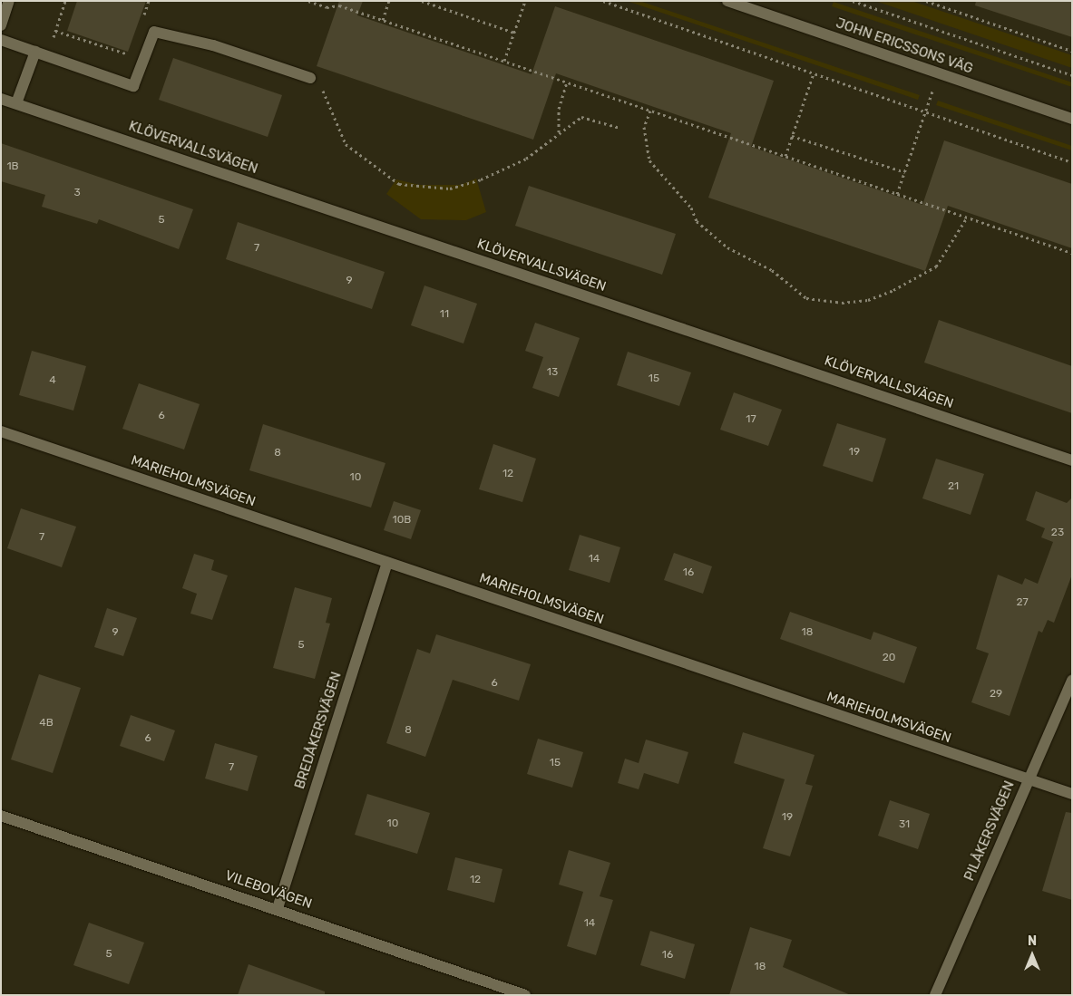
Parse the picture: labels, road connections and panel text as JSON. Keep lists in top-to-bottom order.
{
  "streets": {
    "street": [
      "JOHN ERICSSONS VÄG",
      "KLÖVERVALLSVÄGEN",
      "MARIEHOLMSVÄGEN",
      "BREDÅKERSVÄGEN",
      "PILÅKERSVÄGEN",
      "VILEBOVÄGEN"
    ]
  },
  "crossings": [
    ["MARIEHOLMSVÄGEN", "BREDÅKERSVÄGEN"],
    ["MARIEHOLMSVÄGEN", "PILÅKERSVÄGEN"],
    ["BREDÅKERSVÄGEN", "VILEBOVÄGEN"]
  ],
  "house_numbers": [
    "1B",
    "3",
    "5",
    "7",
    "9",
    "11",
    "13",
    "15",
    "4",
    "6",
    "17",
    "19",
    "8",
    "12",
    "10",
    "21",
    "10B",
    "23",
    "7",
    "14",
    "16",
    "27",
    "9",
    "18",
    "5",
    "20",
    "6",
    "29",
    "4B",
    "8",
    "6",
    "15",
    "7",
    "19",
    "10",
    "31",
    "12",
    "14",
    "5",
    "16",
    "18"
  ],
  "north": "top"
}
